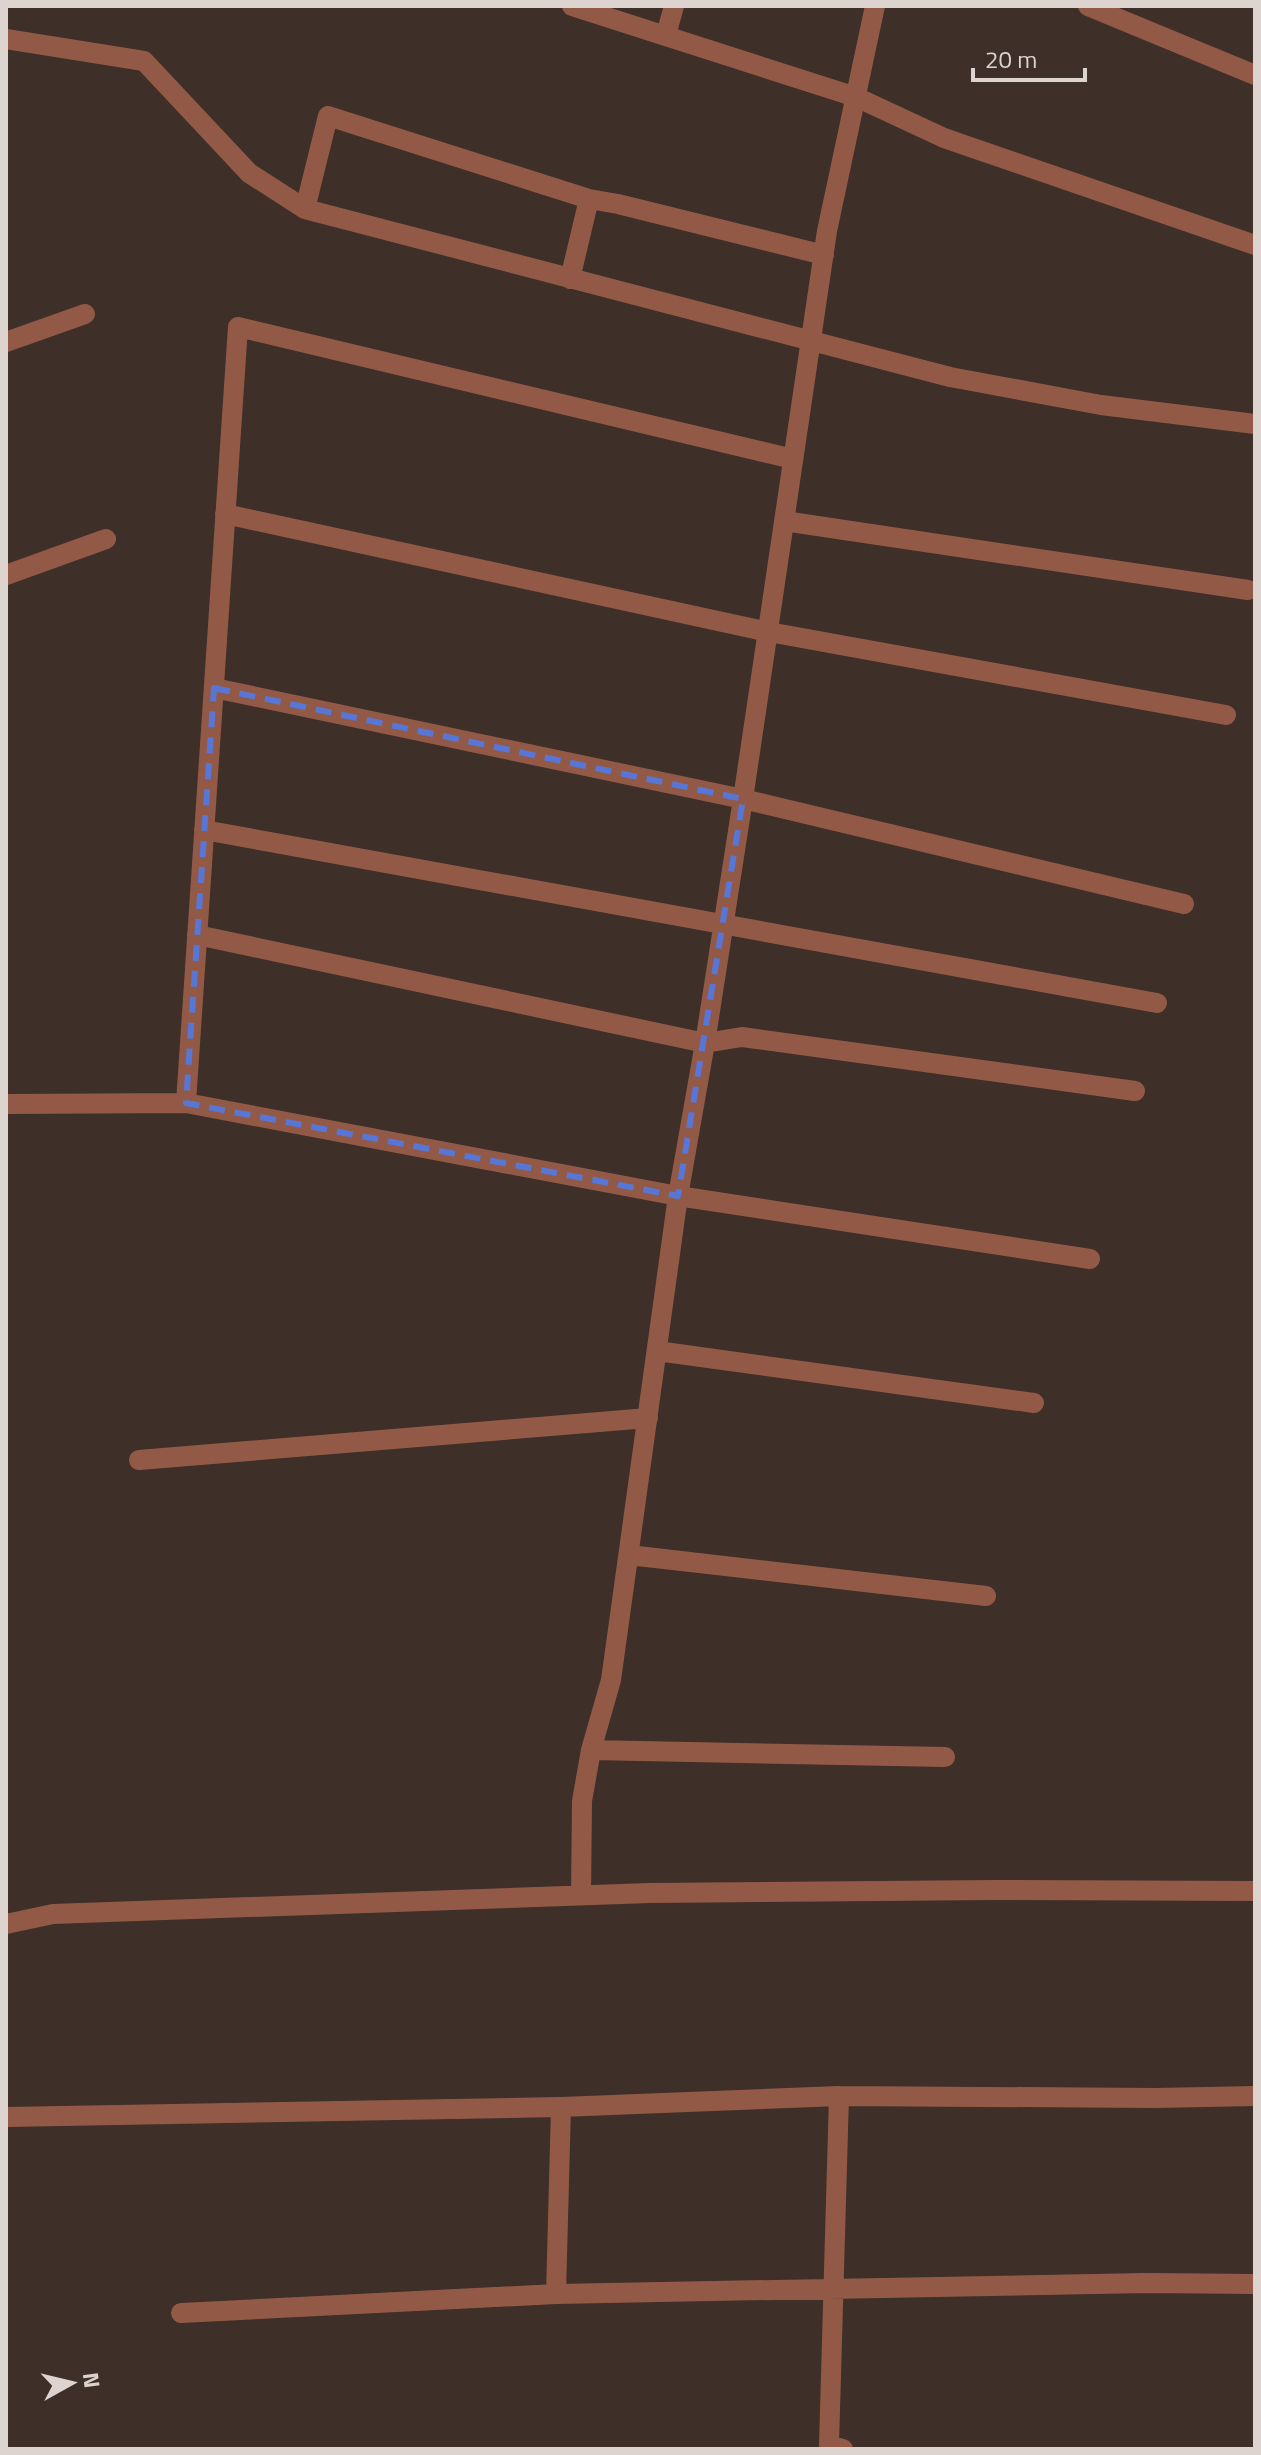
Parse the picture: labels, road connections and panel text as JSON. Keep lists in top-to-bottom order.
{
  "scale_bar": "20 m",
  "north": "right"
}
